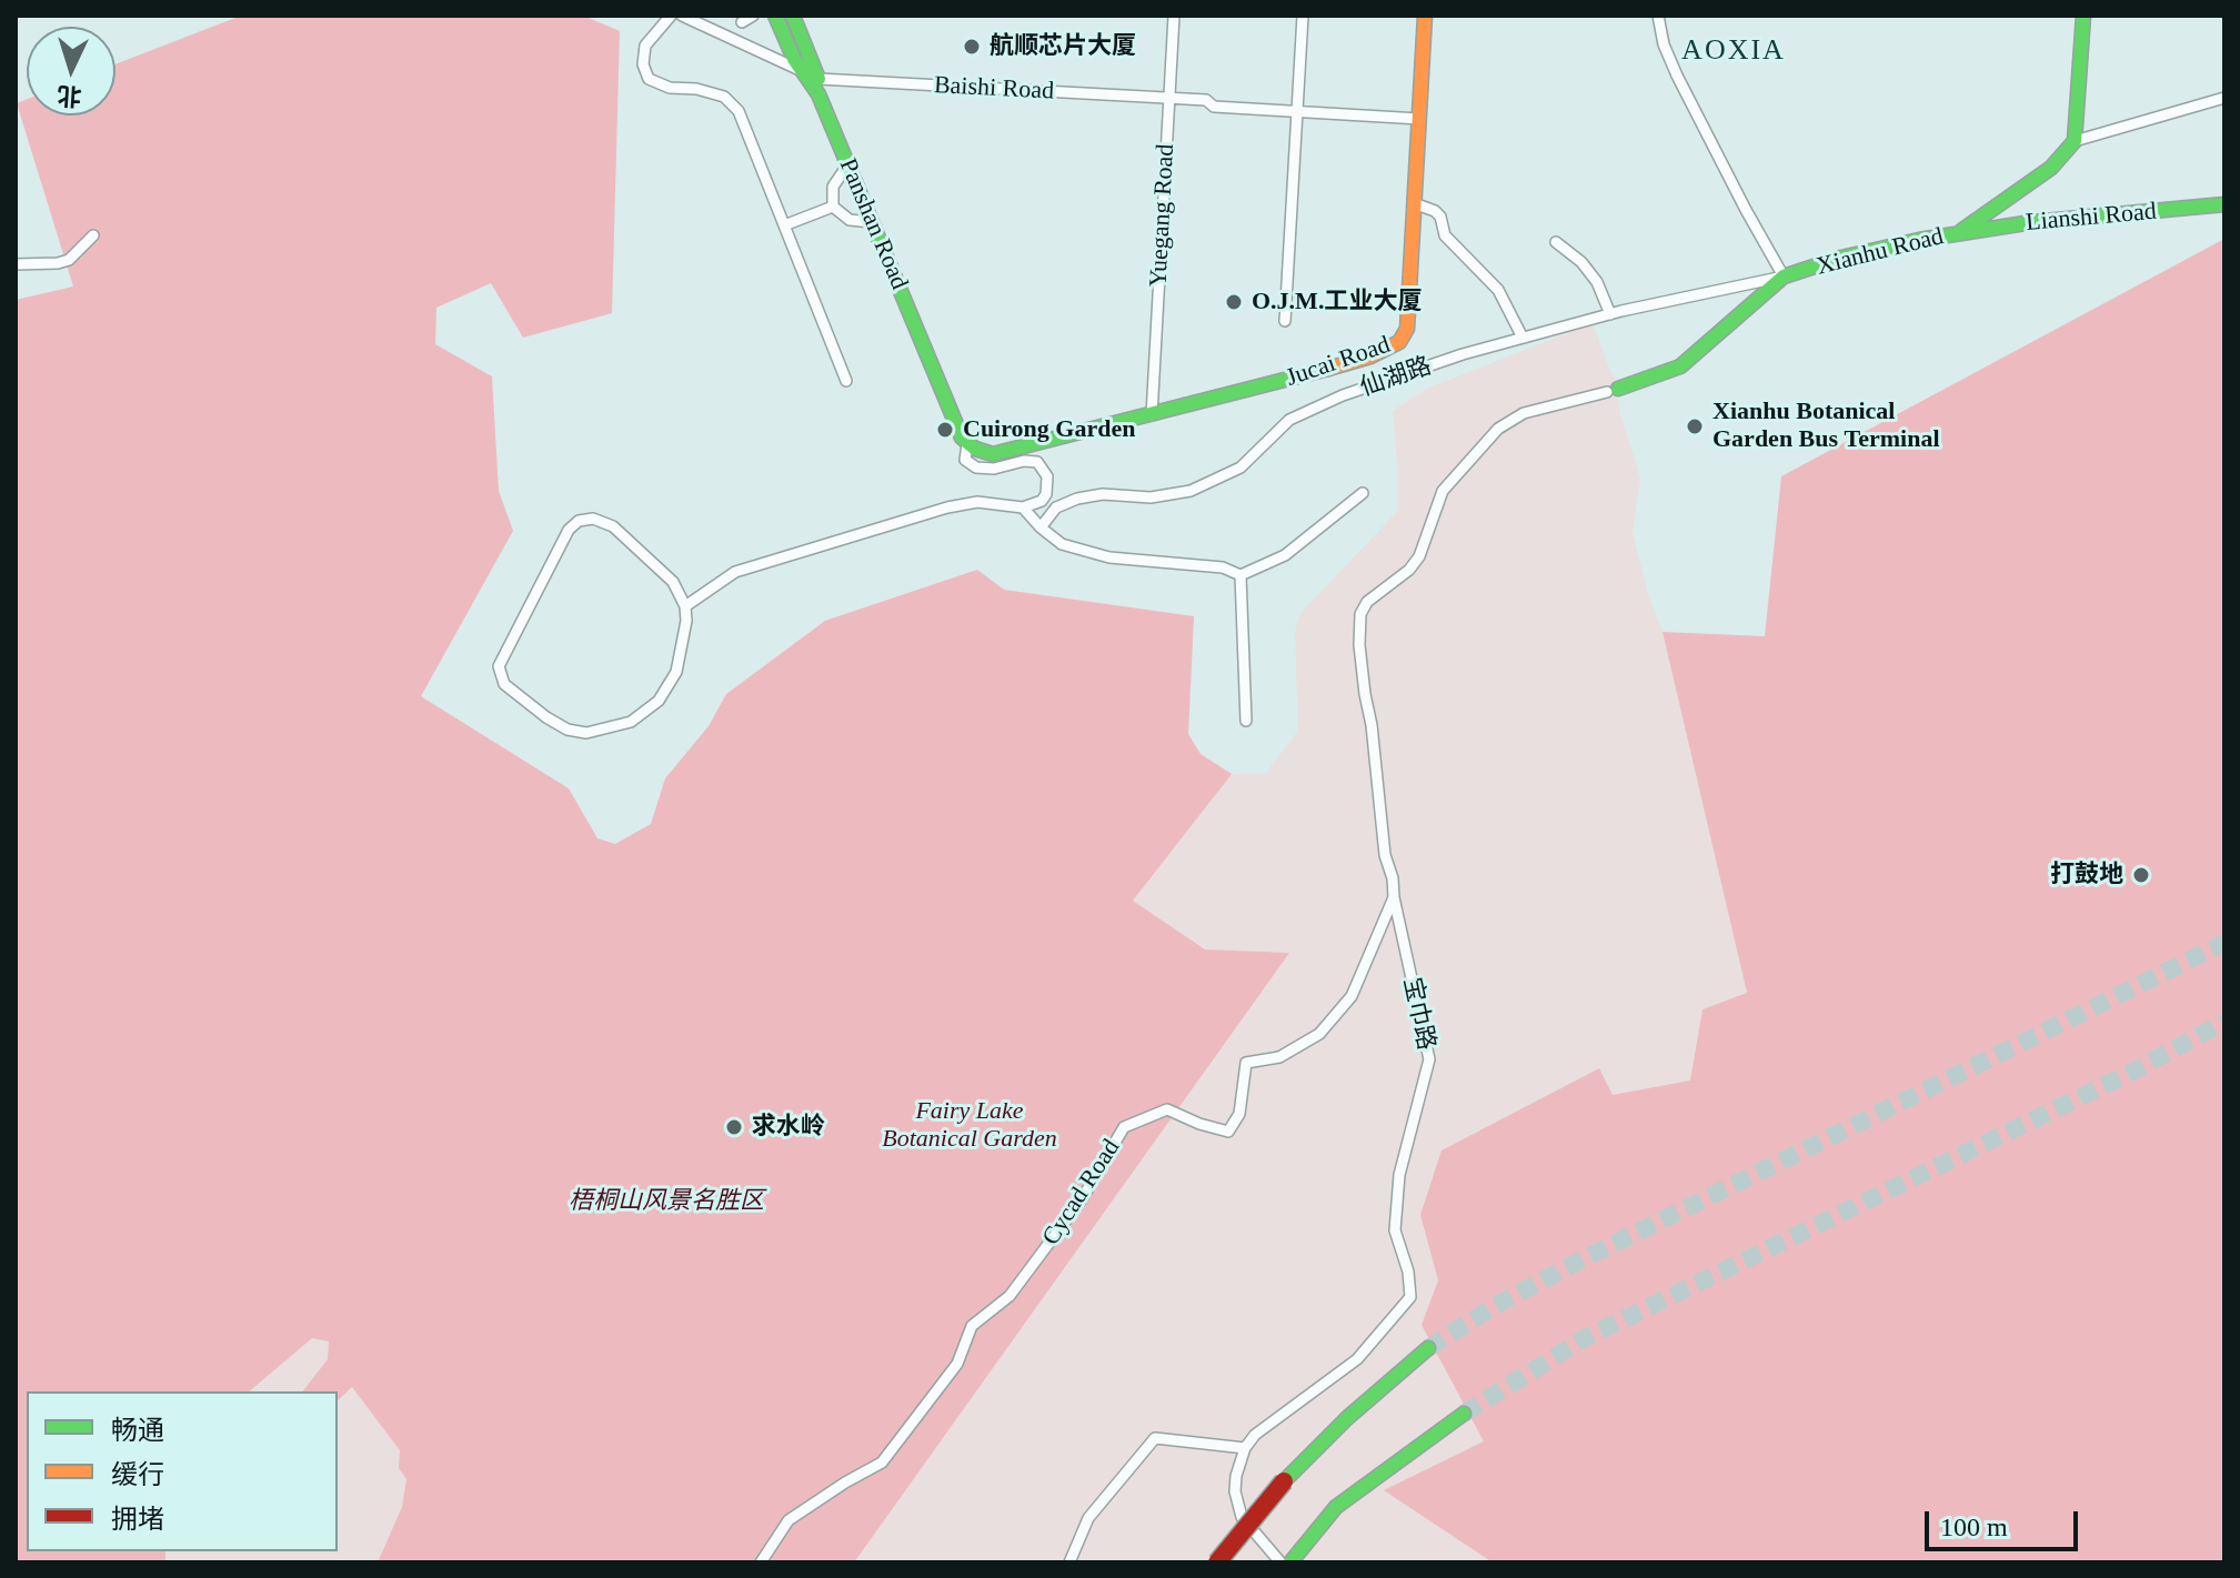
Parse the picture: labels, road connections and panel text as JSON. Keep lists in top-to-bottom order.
{
  "streets": {
    "main road": [
      "Lianshi Road",
      "Panshan Road",
      "Xianhu Road",
      "Jucai Road"
    ],
    "street": [
      "Baishi Road",
      "Yuegang Road",
      "仙湖路",
      "宝巾路",
      "Cycad Road"
    ]
  },
  "crossings": [
    ["Baishi Road", "Yuegang Road"],
    ["Baishi Road", "Panshan Road"],
    ["Baishi Road", "Jucai Road"],
    ["Yuegang Road", "Jucai Road"],
    ["Lianshi Road", "Xianhu Road"],
    ["Panshan Road", "Jucai Road"],
    ["Xianhu Road", "仙湖路"],
    ["Xianhu Road", "宝巾路"],
    ["宝巾路", "Cycad Road"]
  ],
  "districts": ["AOXIA"],
  "parks": ["Fairy Lake Botanical Garden", "梧桐山风景名胜区"],
  "places": [
    "航顺芯片大厦",
    "O.J.M.工业大厦",
    "Xianhu Botanical Garden Bus Terminal",
    "Cuirong Garden",
    "打鼓地",
    "求水岭"
  ],
  "legend": ["畅通", "缓行", "拥堵"],
  "scale_bar": "100 m",
  "north": "bottom"
}
